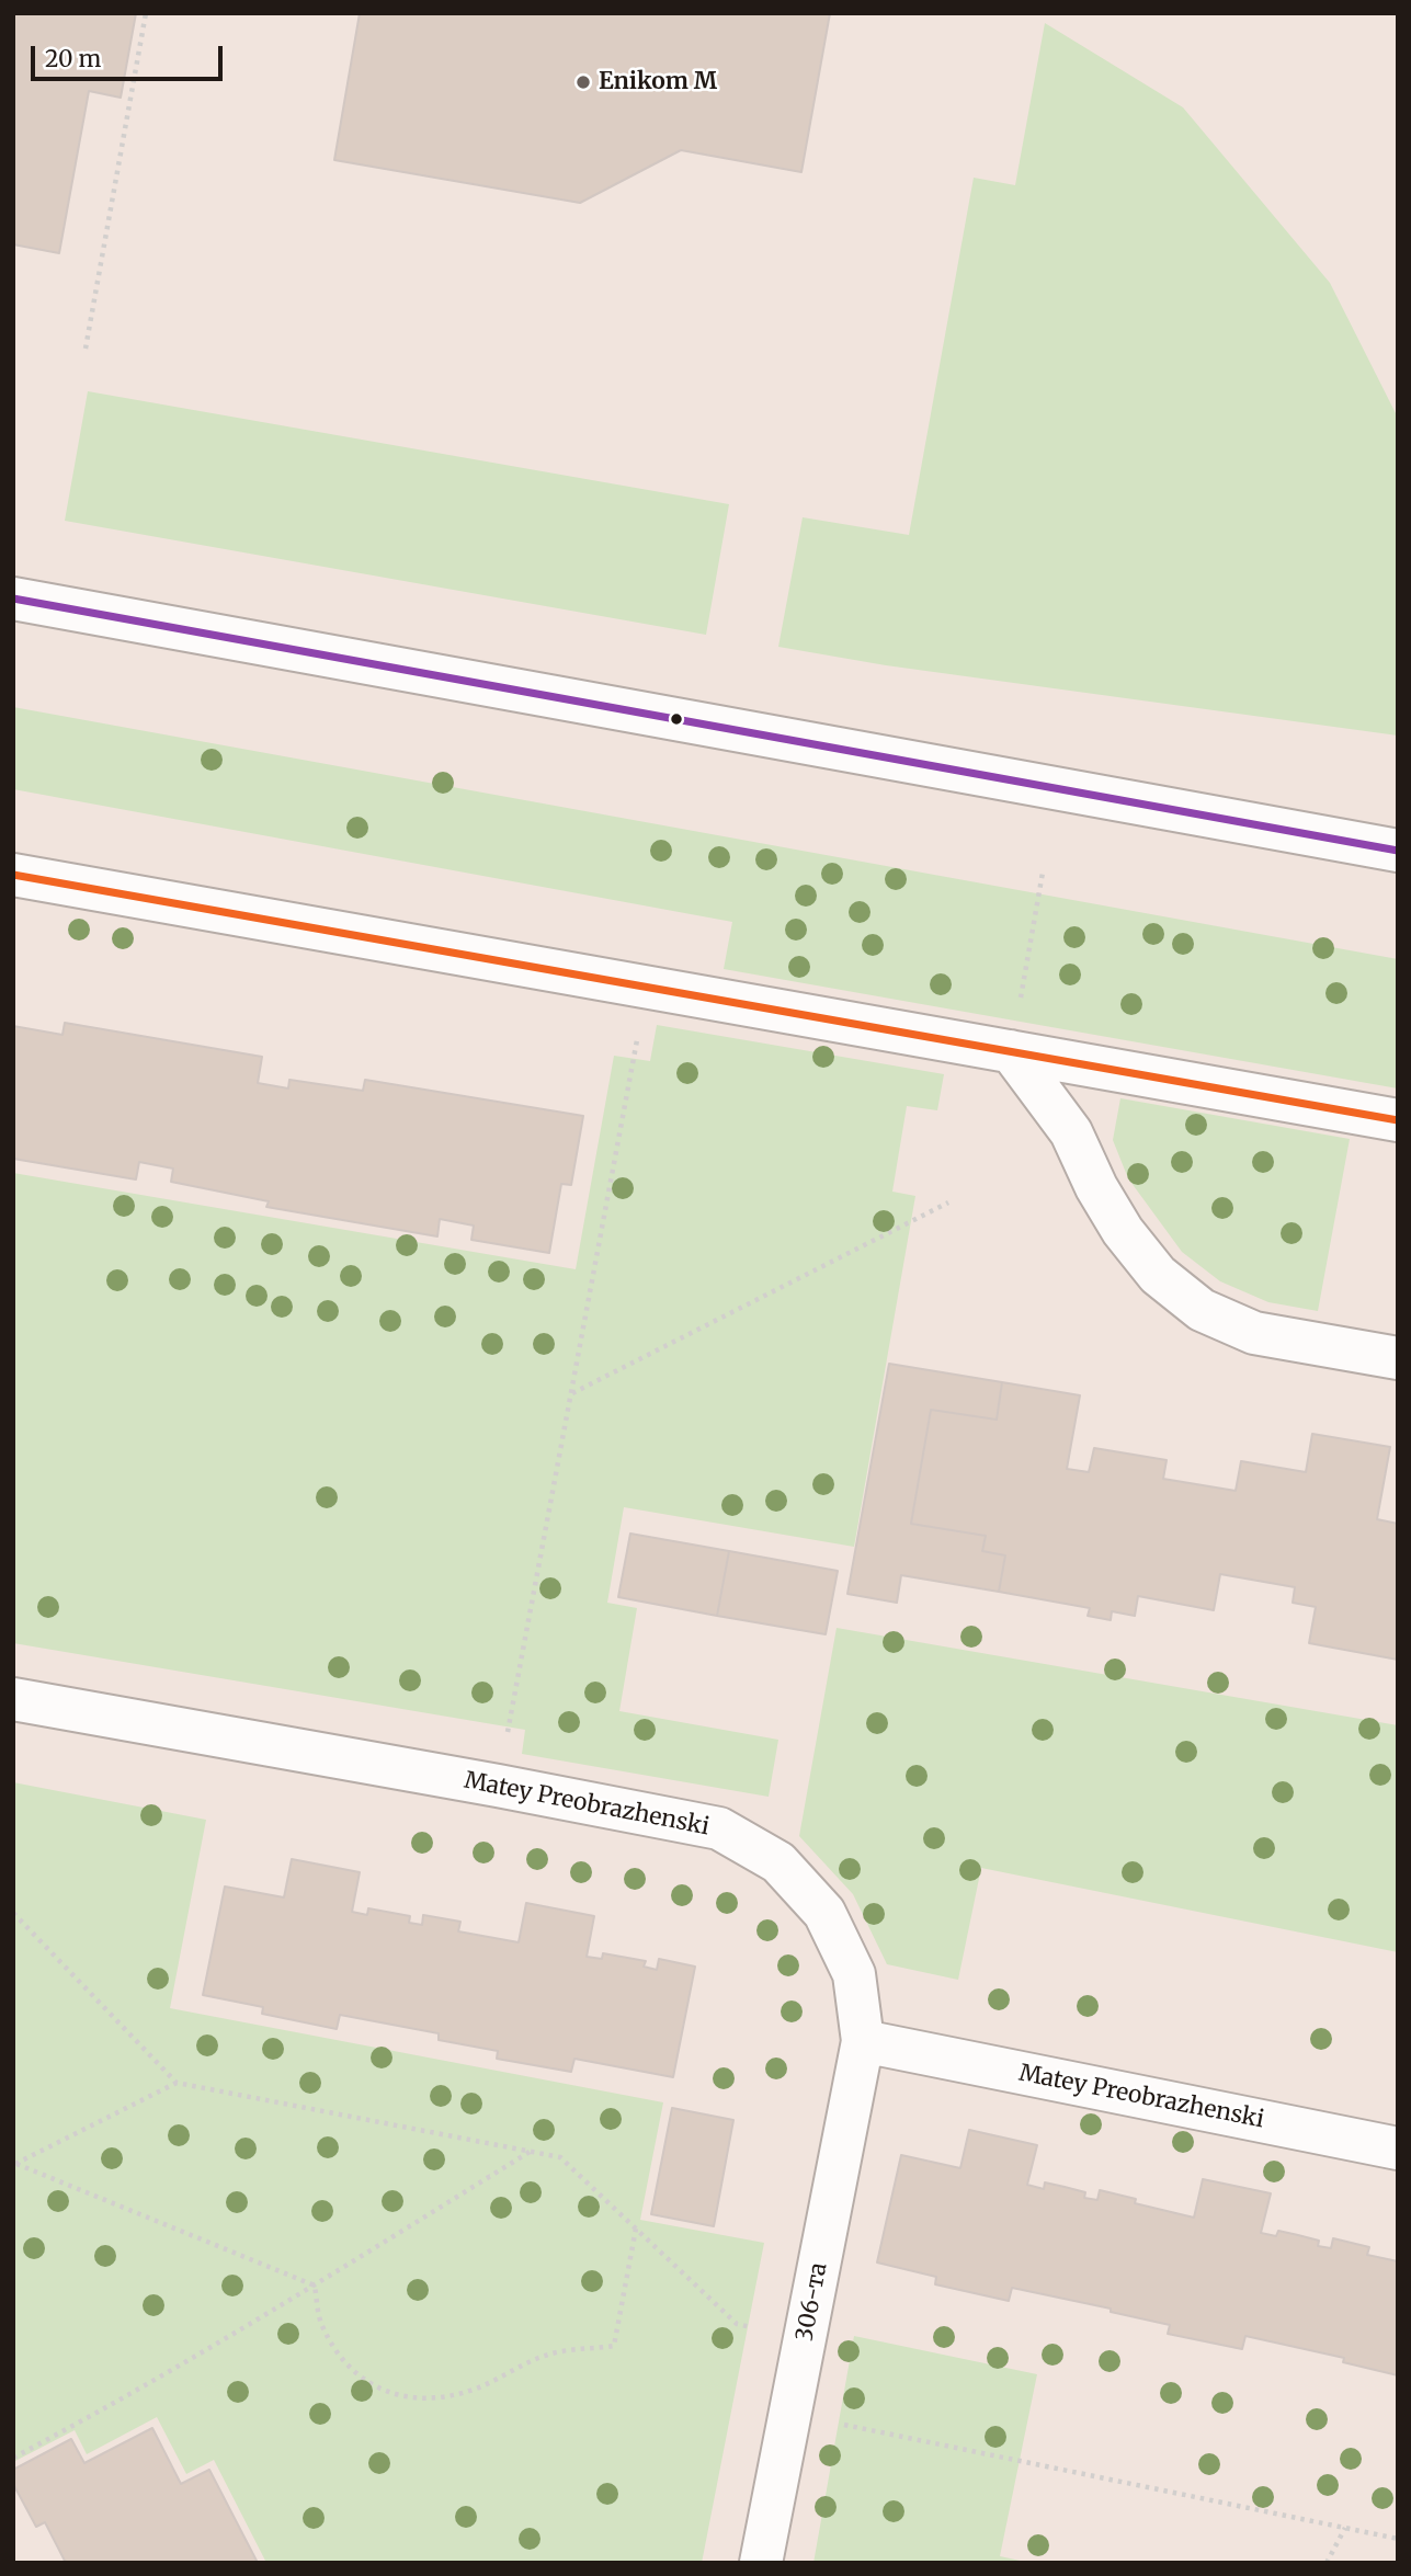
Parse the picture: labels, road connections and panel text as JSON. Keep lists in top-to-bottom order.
{
  "streets": {
    "street": ["Matey Preobrazhenski", "306-та"]
  },
  "crossings": [
    ["Matey Preobrazhenski", "306-та"]
  ],
  "places": ["Enikom M"],
  "scale_bar": "20 m"
}
